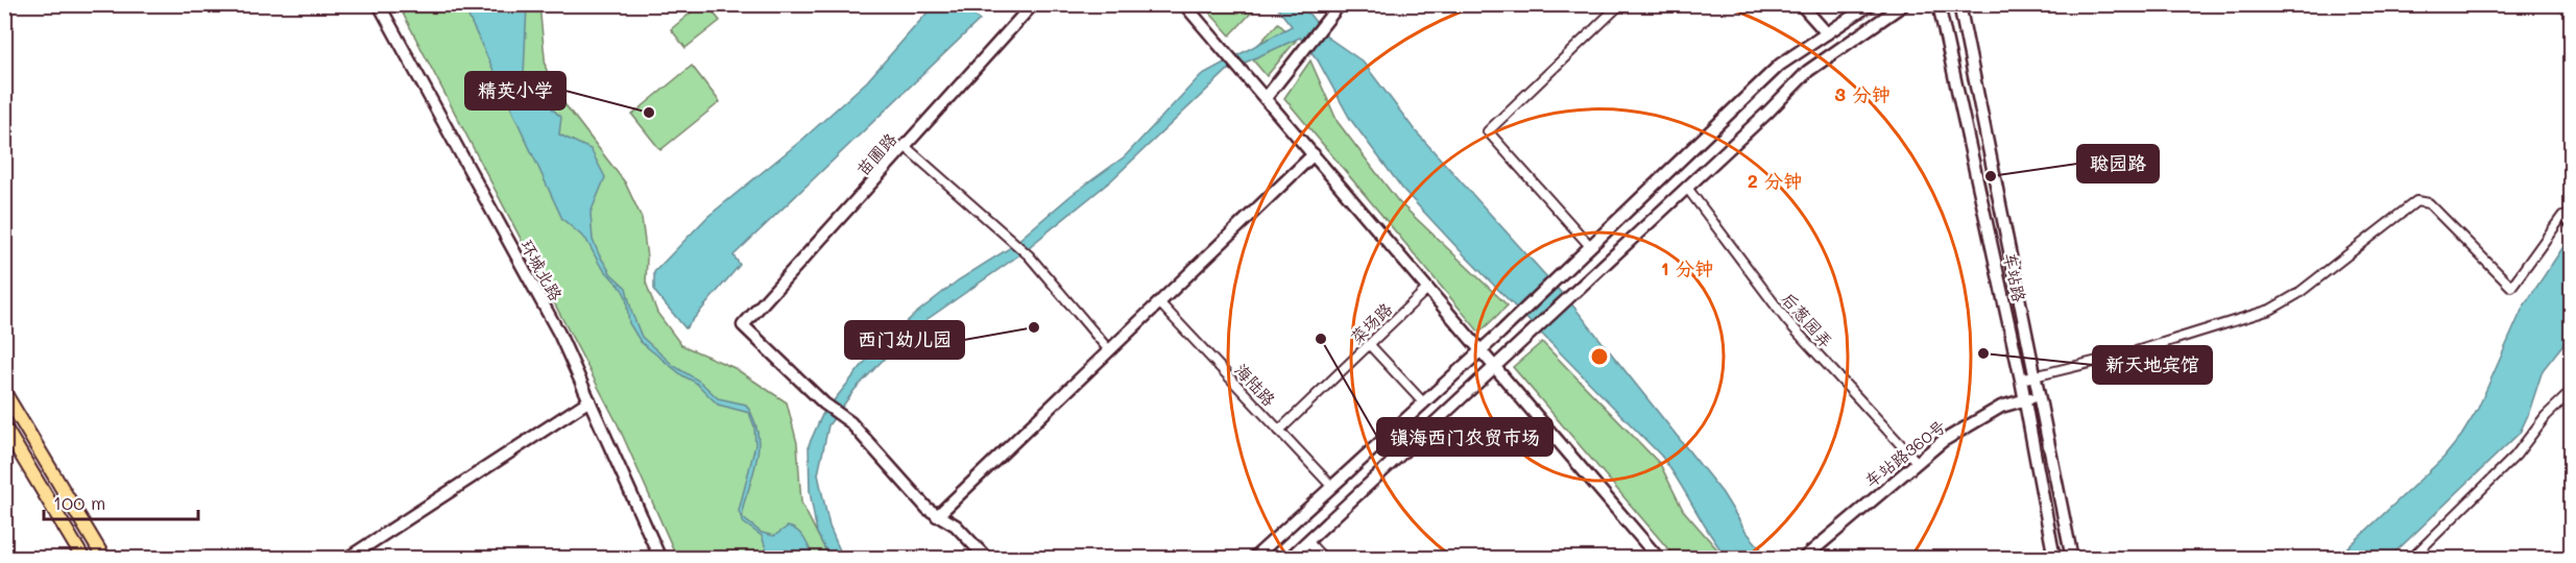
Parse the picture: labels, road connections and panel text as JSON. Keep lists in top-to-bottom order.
{
  "streets": {
    "street": [
      "苗圃路",
      "环城北路",
      "车站路",
      "后葱园弄",
      "菜场路",
      "海陆路",
      "车站路360号"
    ]
  },
  "crossings": [
    ["车站路", "车站路360号"],
    ["后葱园弄", "车站路360号"],
    ["菜场路", "海陆路"]
  ],
  "places": [
    "精英小学",
    "聪园路",
    "西门幼儿园",
    "镇海西门农贸市场",
    "新天地宾馆"
  ],
  "scale_bar": "100 m",
  "rings": ["3 分钟", "2 分钟", "1 分钟"]
}
